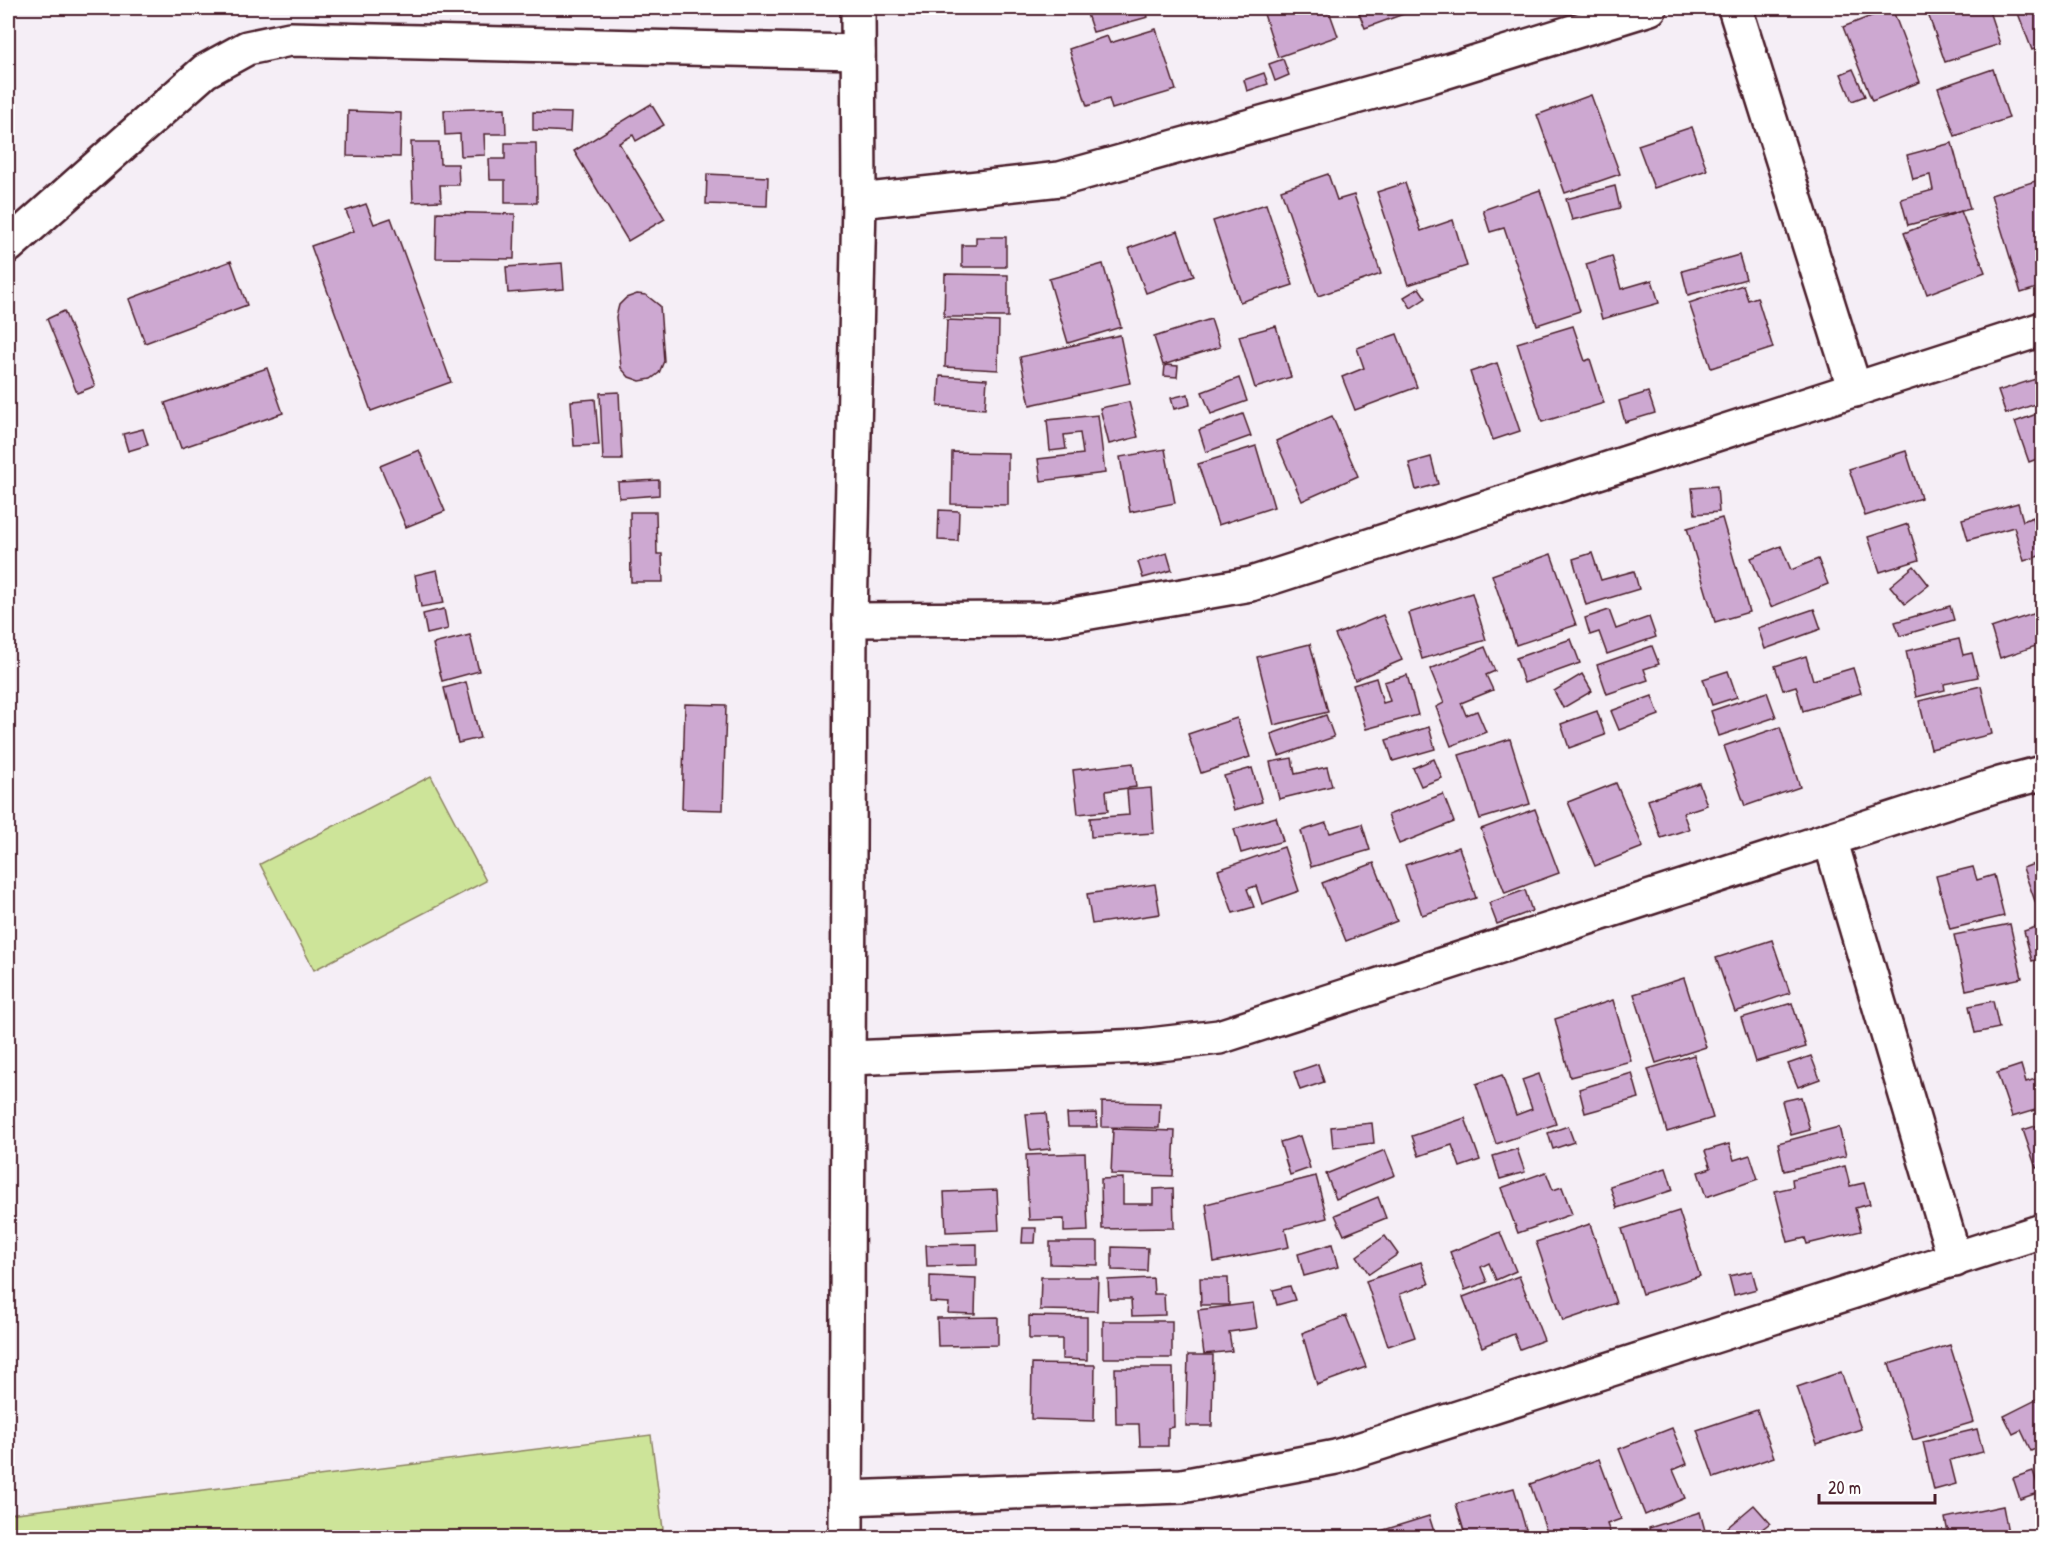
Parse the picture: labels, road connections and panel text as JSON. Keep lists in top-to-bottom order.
{
  "scale_bar": "20 m"
}
